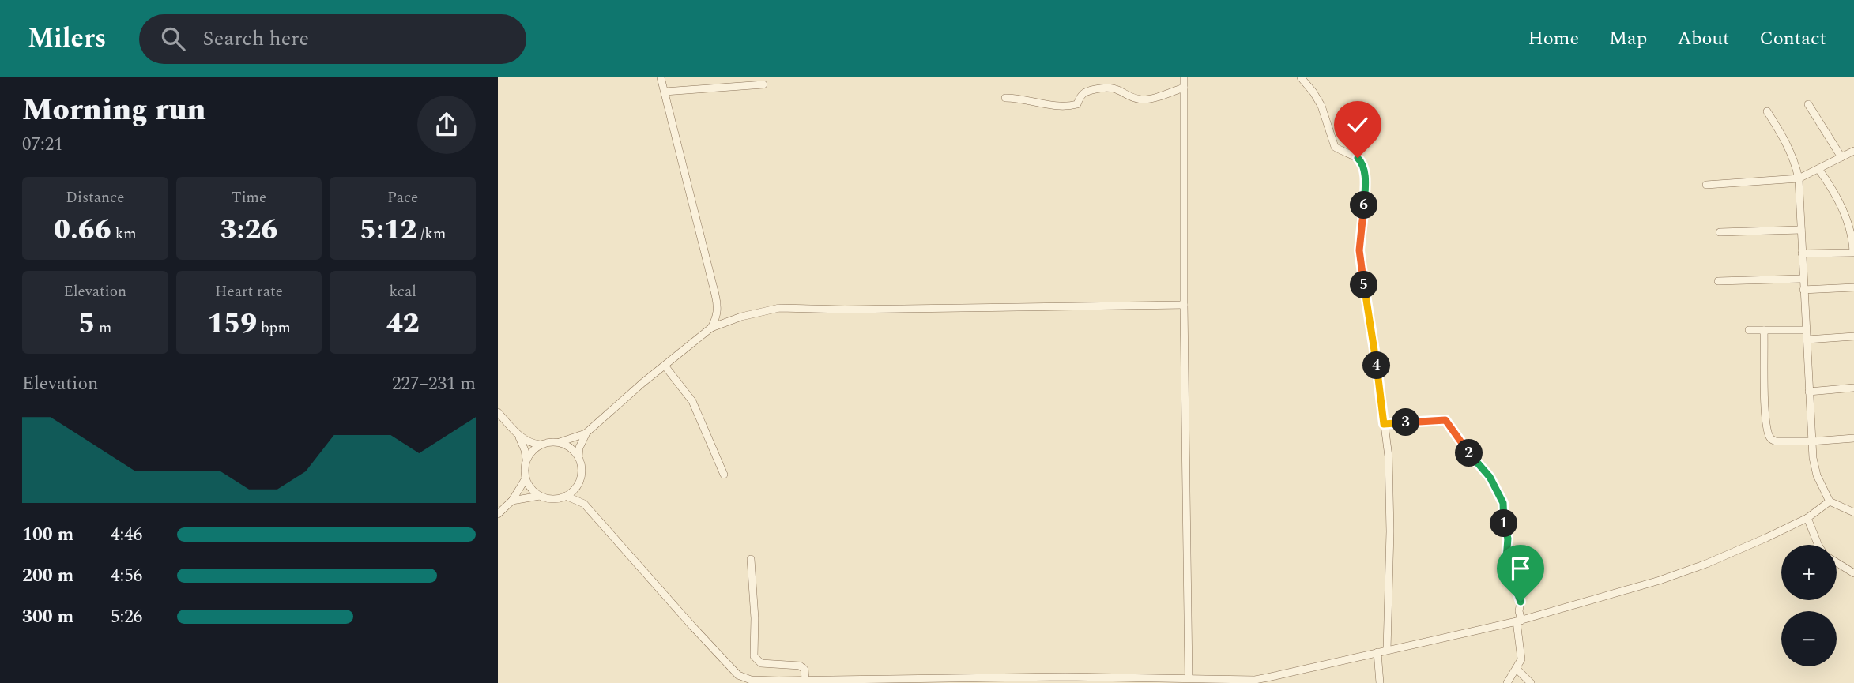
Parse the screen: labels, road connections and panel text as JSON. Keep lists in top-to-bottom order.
{
  "page": {
    "header": "Milers",
    "search": "Search here",
    "nav": [
      "Home",
      "Map",
      "About",
      "Contact"
    ],
    "heading": ["Morning run", "07:21"],
    "stats": [
      ["Distance", "0.66 km"],
      ["Time", "3:26"],
      ["Pace", "5:12 /km"],
      ["Elevation", "5 m"],
      ["Heart rate", "159 bpm"],
      ["kcal", "42"]
    ],
    "pins": [
      "6",
      "5",
      "4",
      "3",
      "2",
      "1"
    ],
    "chart": ["Elevation", "227–231 m"],
    "list": [
      {
        "name": "100 m",
        "note": "4:46"
      },
      {
        "name": "200 m",
        "note": "4:56"
      },
      {
        "name": "300 m",
        "note": "5:26"
      }
    ],
    "map_buttons": ["+", "−"]
  }
}
